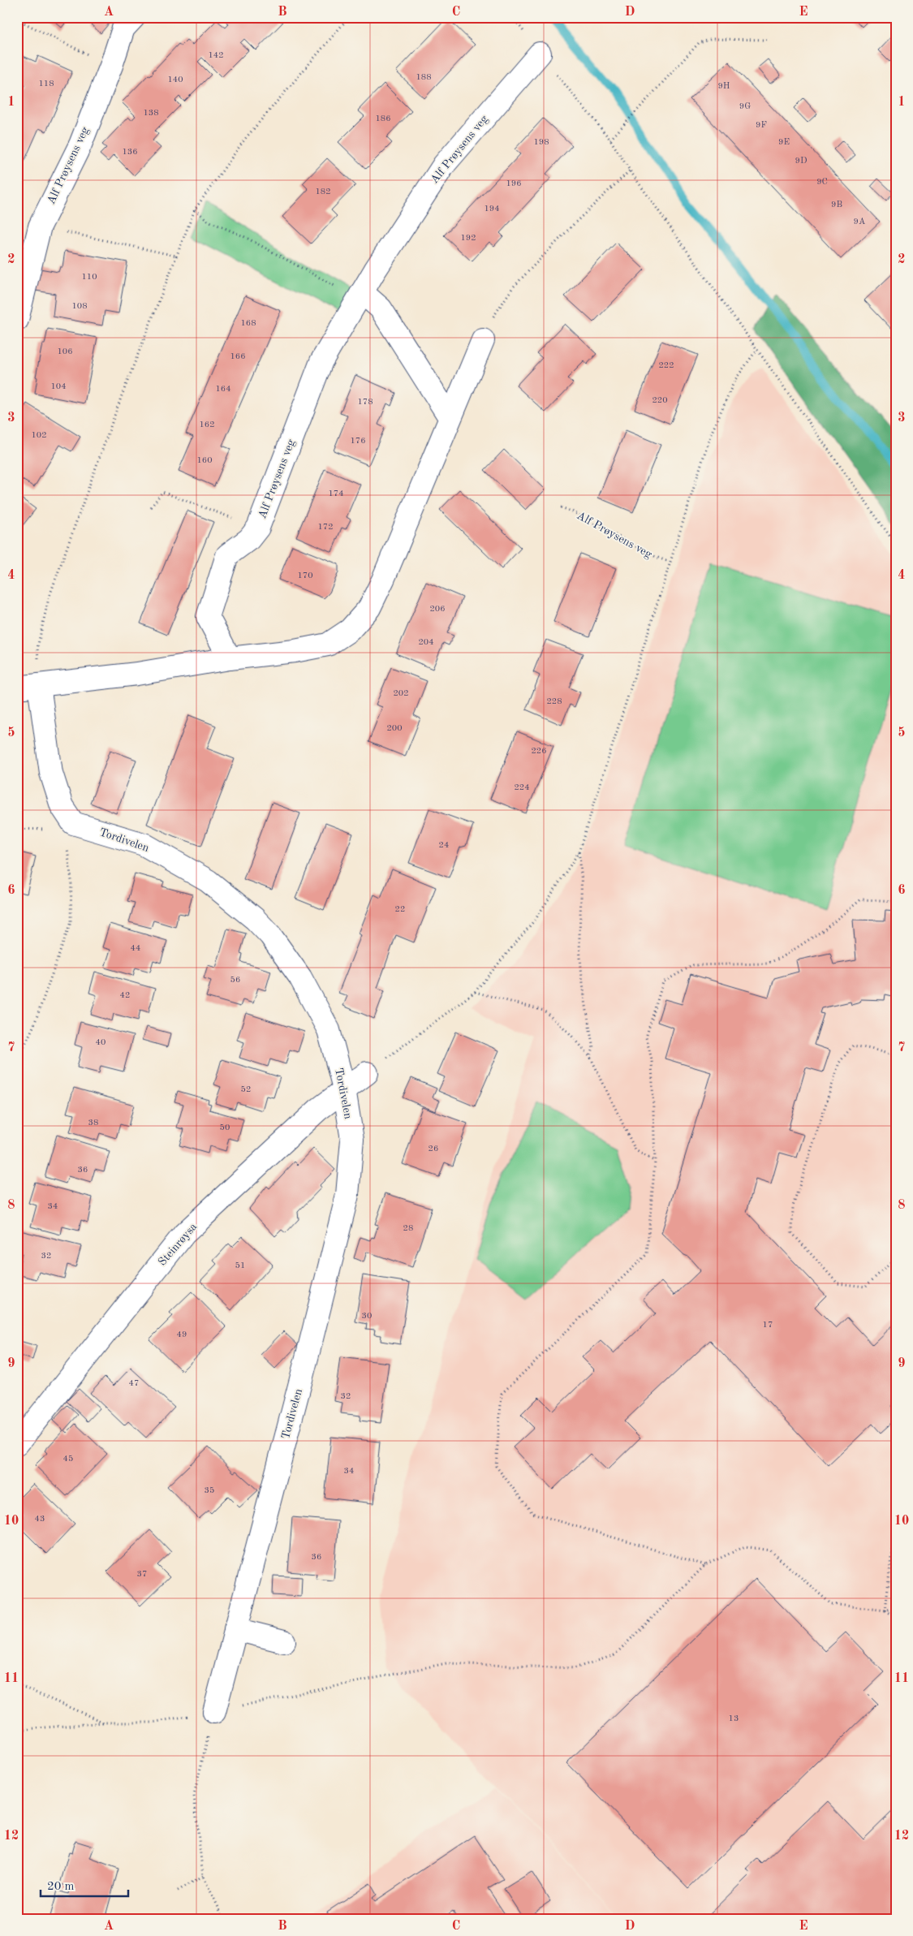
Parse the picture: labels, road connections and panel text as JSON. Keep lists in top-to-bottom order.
{
  "streets": {
    "street": ["Alf Prøysens veg", "Tordivelen", "Steinrøysa"]
  },
  "crossings": [
    ["Tordivelen", "Steinrøysa"]
  ],
  "house_numbers": [
    "142",
    "188",
    "140",
    "118",
    "9H",
    "9G",
    "138",
    "186",
    "9F",
    "198",
    "9E",
    "136",
    "9D",
    "9C",
    "196",
    "182",
    "9B",
    "194",
    "9A",
    "192",
    "110",
    "108",
    "168",
    "106",
    "166",
    "222",
    "104",
    "164",
    "220",
    "178",
    "162",
    "102",
    "176",
    "160",
    "174",
    "172",
    "170",
    "206",
    "204",
    "202",
    "228",
    "200",
    "226",
    "224",
    "24",
    "22",
    "44",
    "56",
    "42",
    "40",
    "52",
    "38",
    "50",
    "26",
    "36",
    "34",
    "28",
    "32",
    "51",
    "30",
    "17",
    "49",
    "47",
    "32",
    "45",
    "34",
    "35",
    "43",
    "36",
    "37",
    "13"
  ],
  "scale_bar": "20 m",
  "grid": {
    "columns": [
      "A",
      "B",
      "C",
      "D",
      "E"
    ],
    "rows": [
      "1",
      "2",
      "3",
      "4",
      "5",
      "6",
      "7",
      "8",
      "9",
      "10",
      "11",
      "12"
    ]
  }
}
